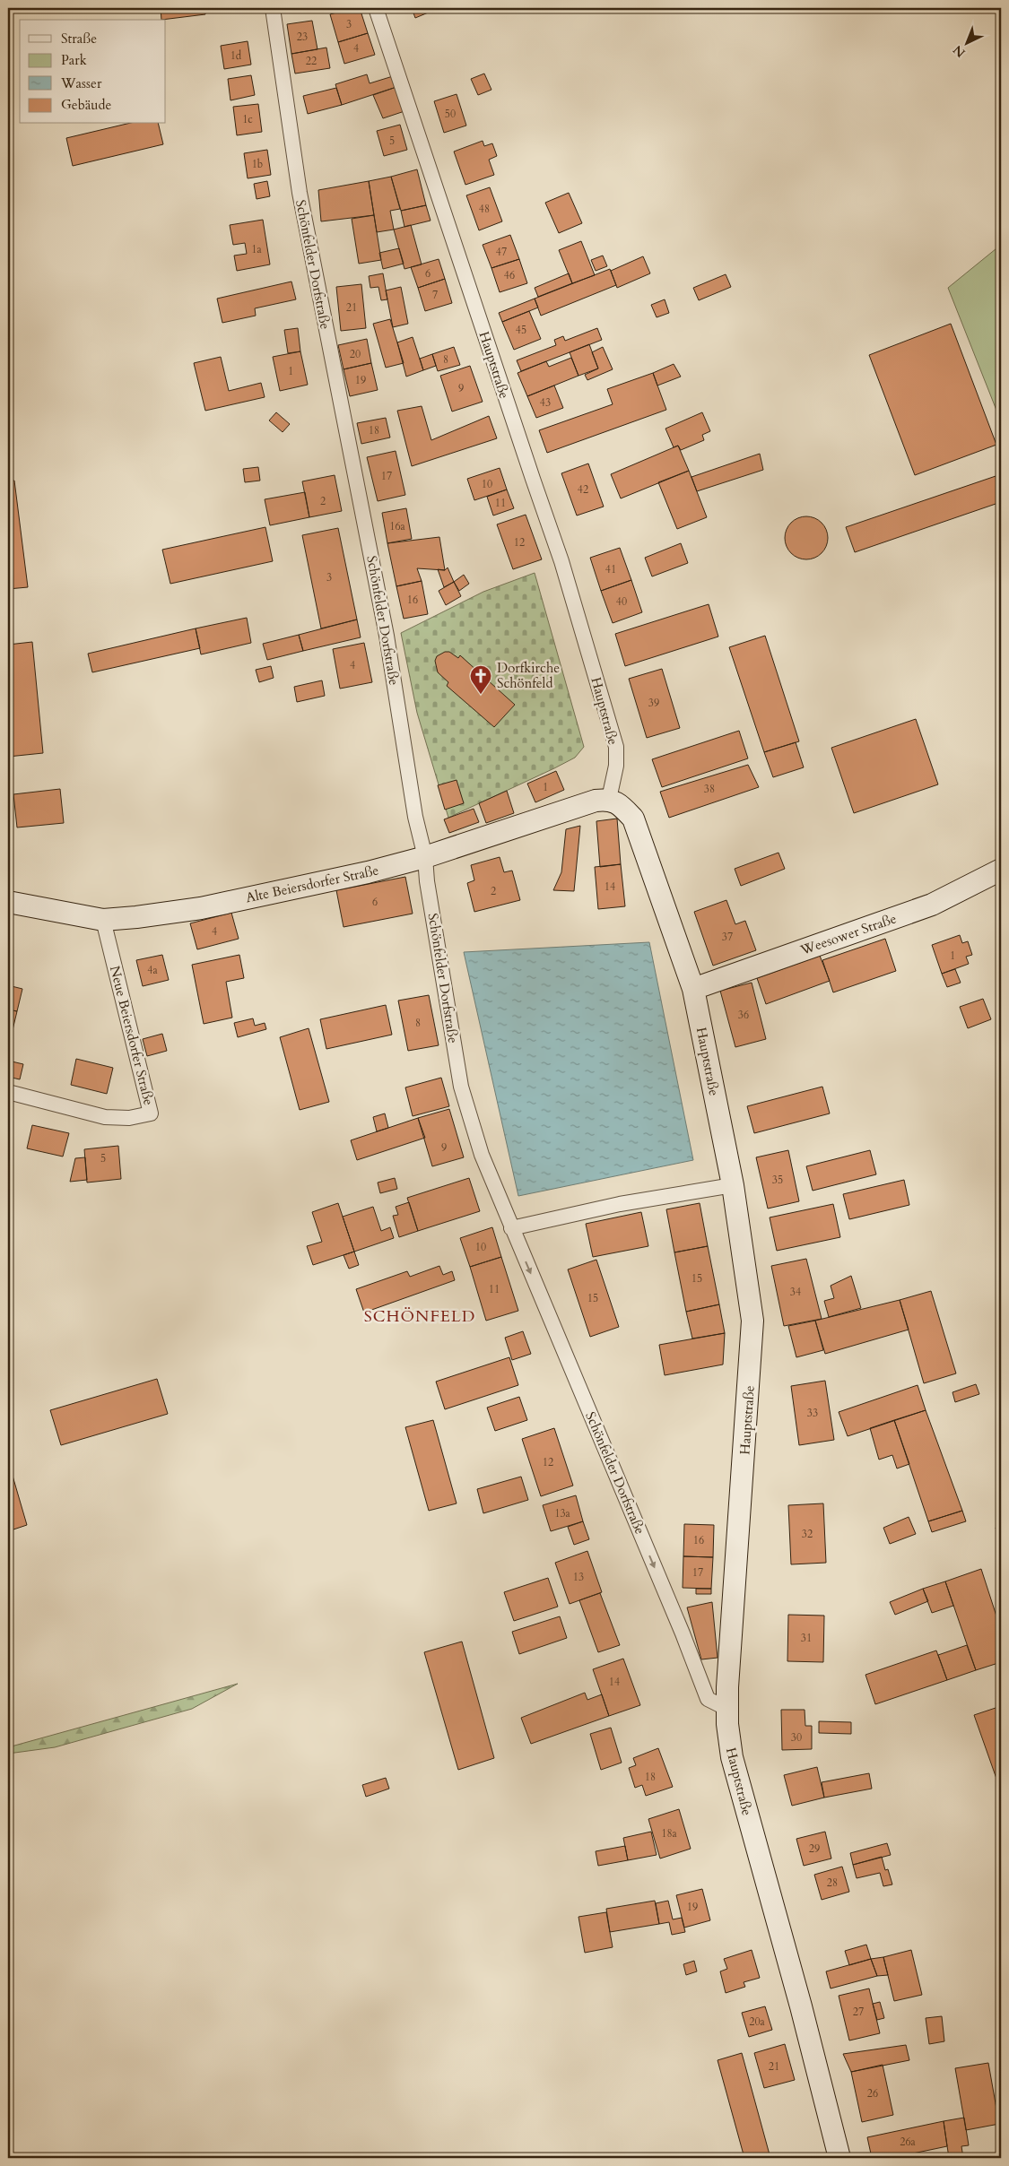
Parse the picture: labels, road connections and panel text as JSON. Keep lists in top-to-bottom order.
{
  "streets": {
    "main road": ["Hauptstraße", "Alte Beiersdorfer Straße", "Weesower Straße"],
    "street": ["Schönfelder Dorfstraße", "Neue Beiersdorfer Straße"]
  },
  "crossings": [
    ["Schönfelder Dorfstraße", "Hauptstraße"],
    ["Schönfelder Dorfstraße", "Alte Beiersdorfer Straße"],
    ["Hauptstraße", "Alte Beiersdorfer Straße"],
    ["Hauptstraße", "Weesower Straße"],
    ["Alte Beiersdorfer Straße", "Neue Beiersdorfer Straße"]
  ],
  "districts": ["SCHÖNFELD"],
  "places": {
    "church": ["Dorfkirche Schönfeld"]
  },
  "house_numbers": [
    "3",
    "23",
    "4",
    "1d",
    "22",
    "50",
    "1c",
    "5",
    "1b",
    "48",
    "1a",
    "47",
    "6",
    "46",
    "7",
    "21",
    "45",
    "20",
    "8",
    "1",
    "19",
    "9",
    "43",
    "18",
    "17",
    "10",
    "42",
    "2",
    "11",
    "16a",
    "12",
    "41",
    "3",
    "16",
    "40",
    "4",
    "39",
    "1",
    "38",
    "14",
    "2",
    "6",
    "4",
    "37",
    "1",
    "4a",
    "36",
    "8",
    "9",
    "5",
    "35",
    "10",
    "15",
    "11",
    "34",
    "15",
    "33",
    "12",
    "13a",
    "32",
    "16",
    "17",
    "13",
    "31",
    "14",
    "30",
    "18",
    "18a",
    "29",
    "28",
    "19",
    "27",
    "20a",
    "21",
    "26",
    "26a"
  ],
  "legend": [
    "Straße",
    "Park",
    "Wasser",
    "Gebäude"
  ],
  "north": "bottom left"
}
